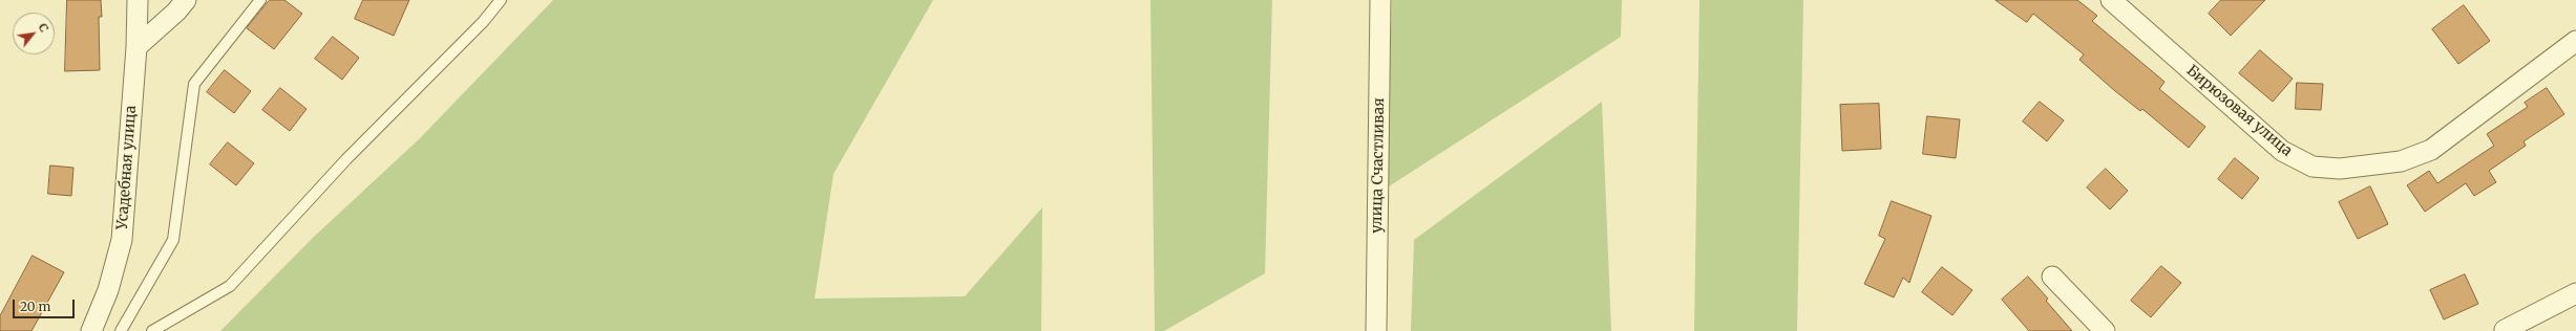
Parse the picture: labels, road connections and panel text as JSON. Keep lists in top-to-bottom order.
{
  "streets": {
    "street": ["Бирюзовая улица", "улица Счастливая", "Усадебная улица"]
  },
  "scale_bar": "20 m",
  "north": "top right"
}
